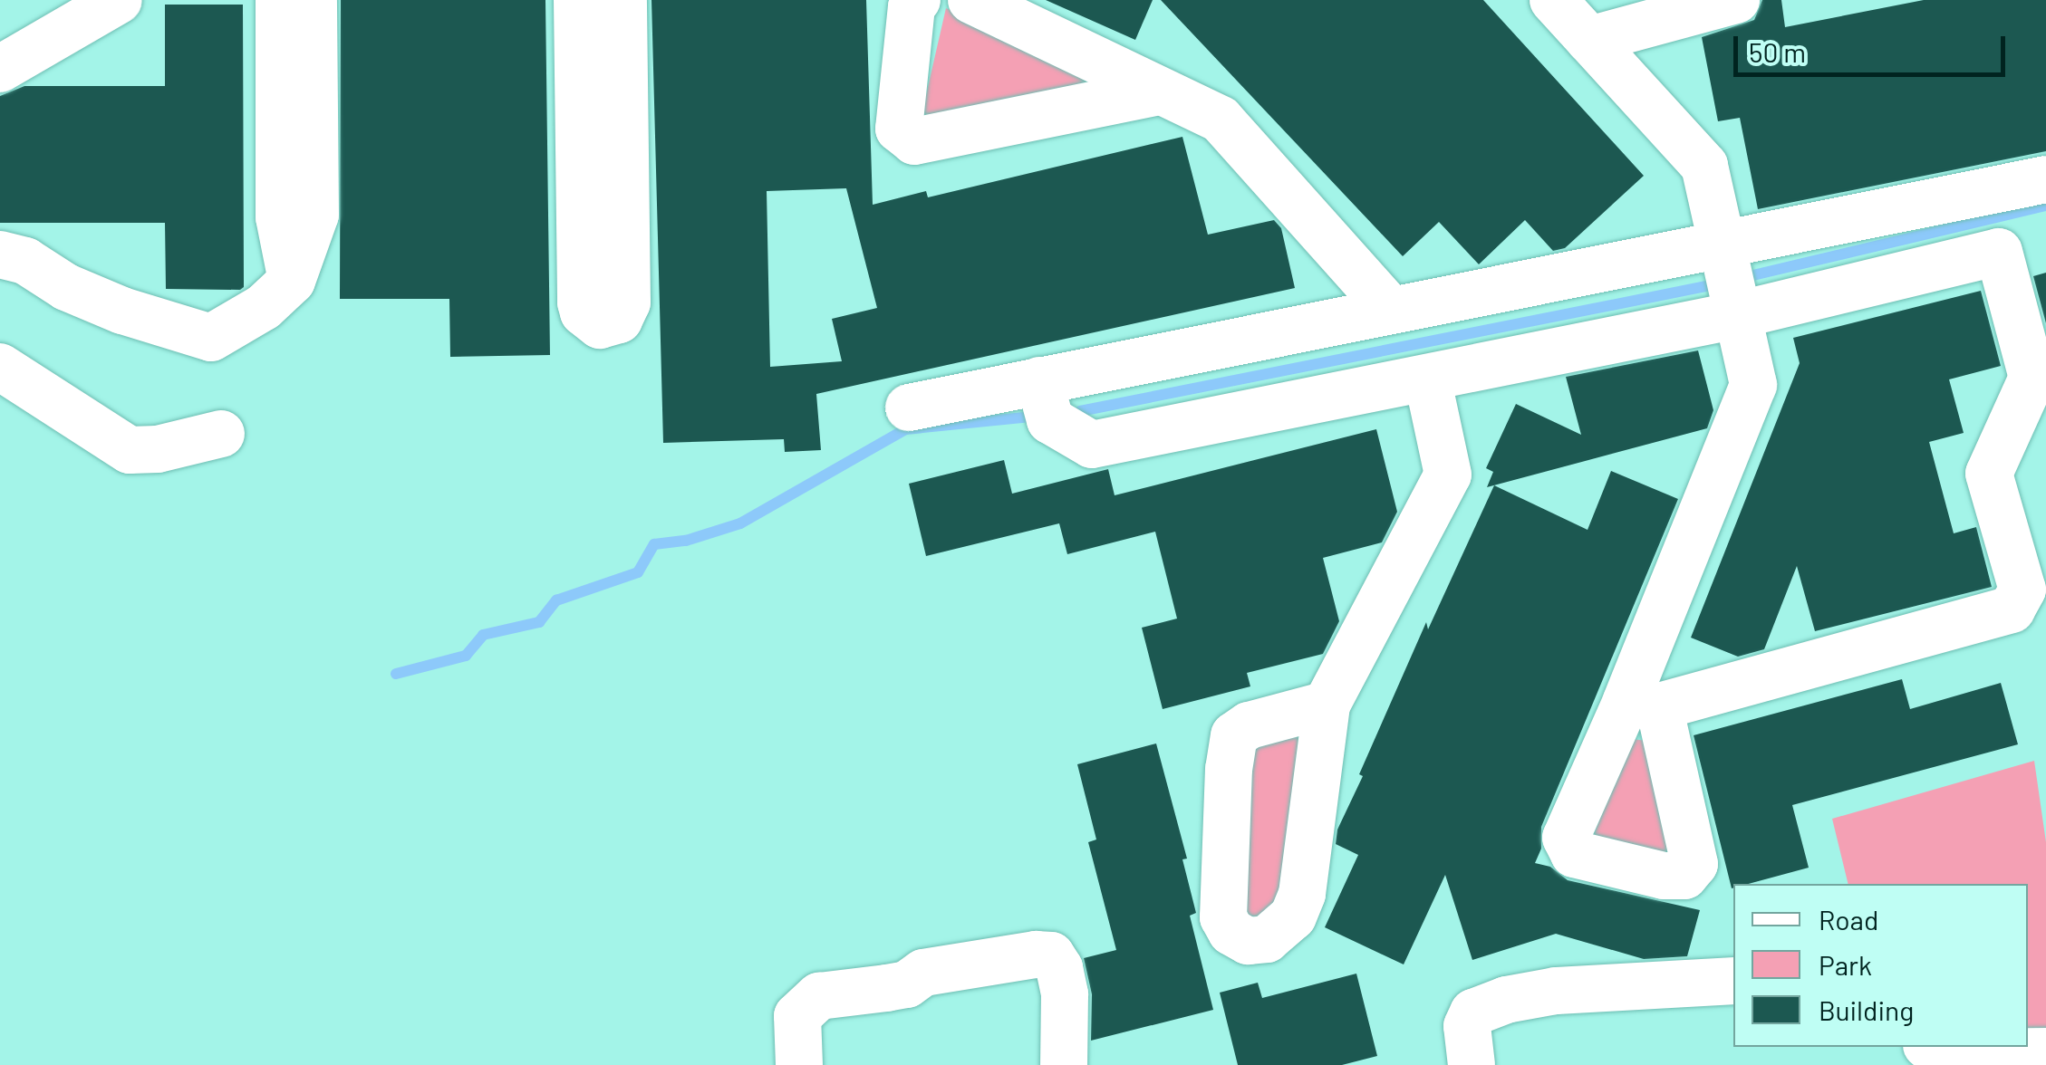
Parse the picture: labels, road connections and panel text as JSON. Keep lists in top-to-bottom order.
{
  "legend": ["Road", "Park", "Building"],
  "scale_bar": "50 m"
}
